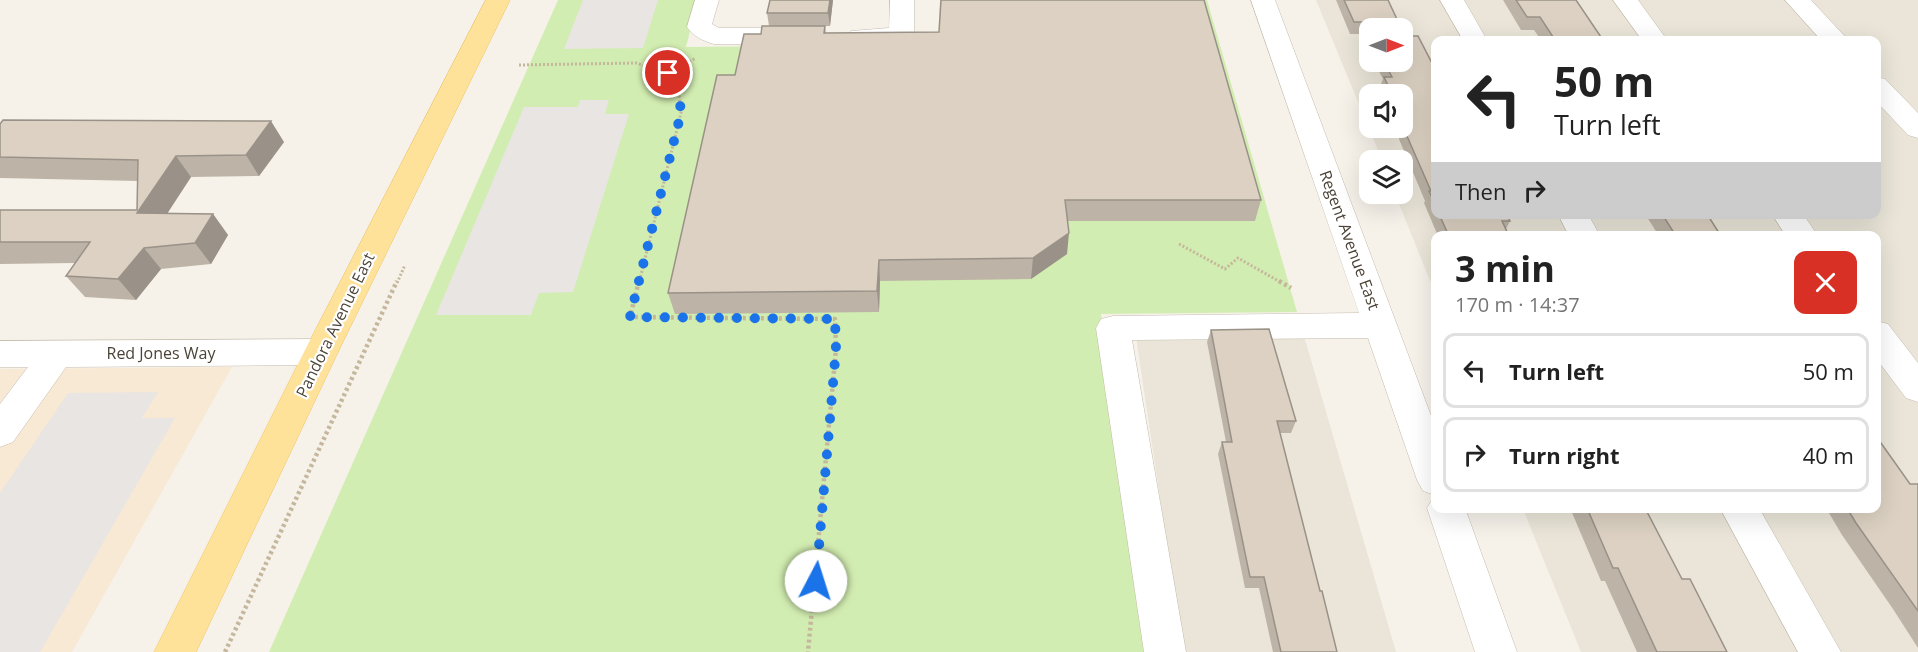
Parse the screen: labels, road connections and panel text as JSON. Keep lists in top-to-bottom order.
{
  "streets": {
    "main road": ["Pandora Avenue East"],
    "street": ["Regent Avenue East", "Red Jones Way"]
  },
  "crossings": [
    ["Pandora Avenue East", "Red Jones Way"]
  ],
  "north": "right",
  "page": {
    "turn": ["50 m", "Turn left"],
    "then": "Then",
    "heading": ["3 min", "170 m · 14:37"],
    "list": [
      {
        "name": "Turn left",
        "value": "50 m"
      },
      {
        "name": "Turn right",
        "value": "40 m"
      }
    ]
  }
}
